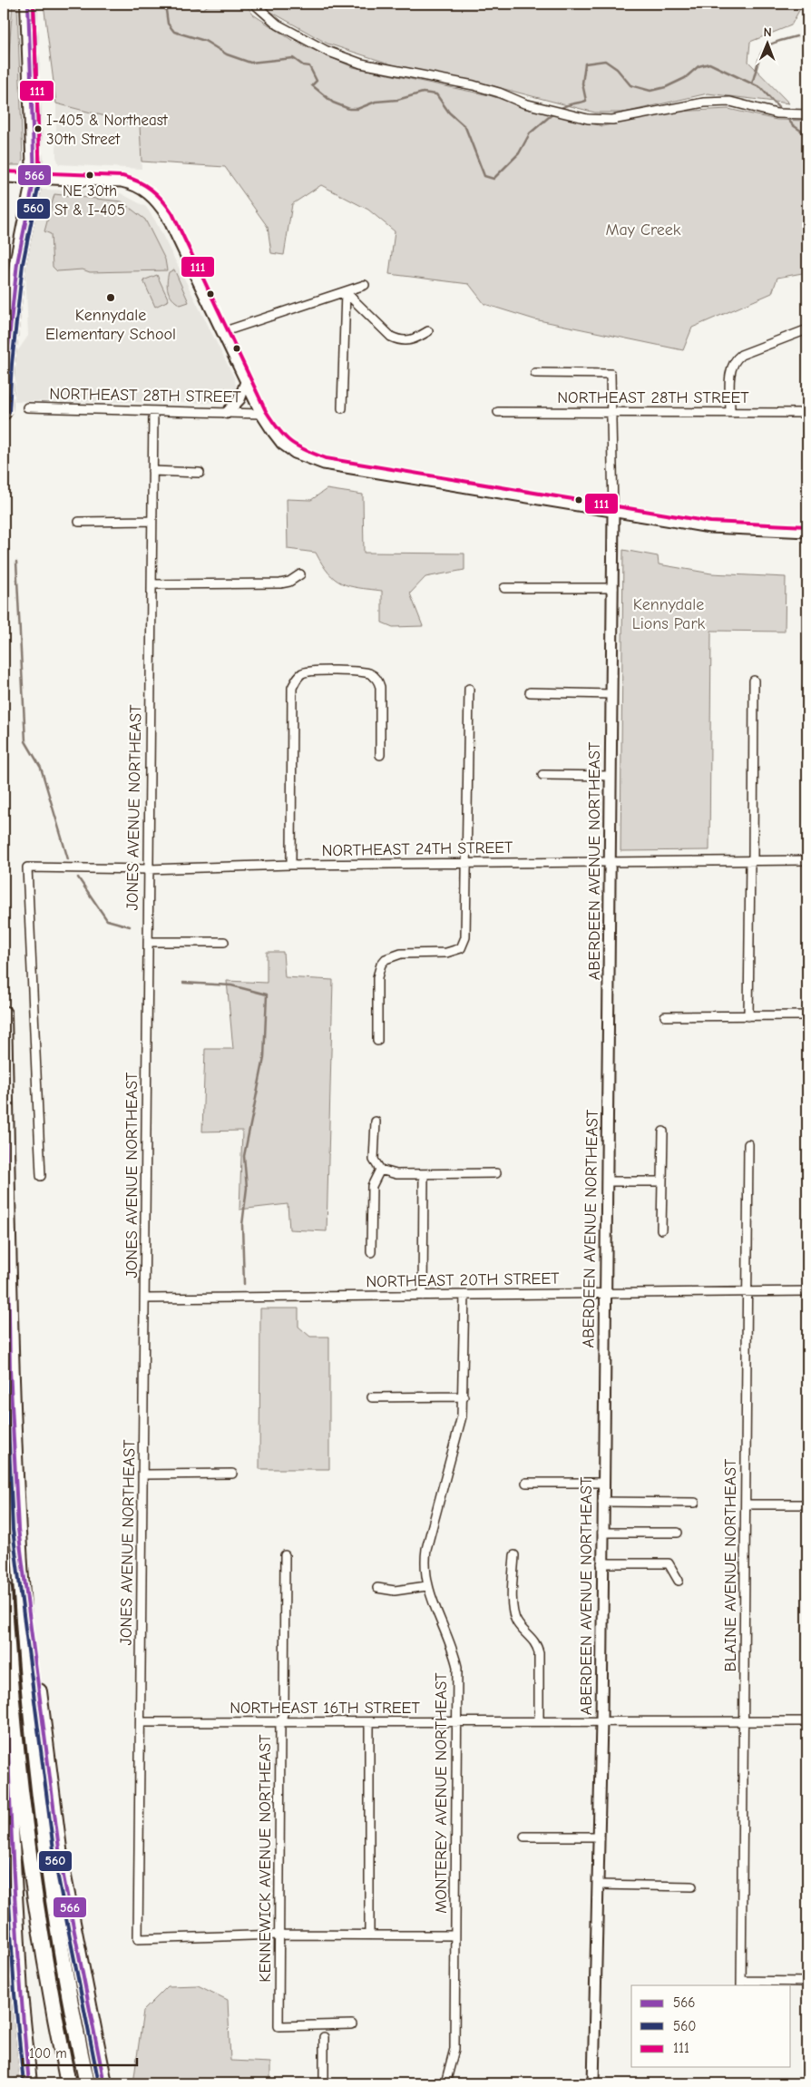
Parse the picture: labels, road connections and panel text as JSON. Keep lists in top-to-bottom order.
{
  "streets": {
    "street": [
      "NORTHEAST 28TH STREET",
      "JONES AVENUE NORTHEAST",
      "NORTHEAST 24TH STREET",
      "ABERDEEN AVENUE NORTHEAST",
      "NORTHEAST 20TH STREET",
      "BLAINE AVENUE NORTHEAST",
      "NORTHEAST 16TH STREET",
      "MONTEREY AVENUE NORTHEAST",
      "KENNEWICK AVENUE NORTHEAST"
    ]
  },
  "crossings": [
    ["NORTHEAST 28TH STREET", "JONES AVENUE NORTHEAST"],
    ["NORTHEAST 28TH STREET", "ABERDEEN AVENUE NORTHEAST"],
    ["JONES AVENUE NORTHEAST", "NORTHEAST 24TH STREET"],
    ["JONES AVENUE NORTHEAST", "NORTHEAST 20TH STREET"],
    ["JONES AVENUE NORTHEAST", "NORTHEAST 16TH STREET"],
    ["JONES AVENUE NORTHEAST", "KENNEWICK AVENUE NORTHEAST"],
    ["NORTHEAST 24TH STREET", "ABERDEEN AVENUE NORTHEAST"],
    ["ABERDEEN AVENUE NORTHEAST", "NORTHEAST 20TH STREET"],
    ["ABERDEEN AVENUE NORTHEAST", "NORTHEAST 16TH STREET"],
    ["NORTHEAST 20TH STREET", "BLAINE AVENUE NORTHEAST"],
    ["NORTHEAST 20TH STREET", "MONTEREY AVENUE NORTHEAST"],
    ["BLAINE AVENUE NORTHEAST", "NORTHEAST 16TH STREET"],
    ["NORTHEAST 16TH STREET", "MONTEREY AVENUE NORTHEAST"],
    ["NORTHEAST 16TH STREET", "KENNEWICK AVENUE NORTHEAST"]
  ],
  "parks": ["May Creek", "Kennydale Lions Park"],
  "places": ["I-405 & Northeast 30th Street", "NE 30th St & I-405", "Kennydale Elementary School"],
  "lines": ["transit line 566", "transit line 560", "transit line 111"],
  "legend": ["566", "560", "111"],
  "scale_bar": "100 m",
  "north": "top"
}
